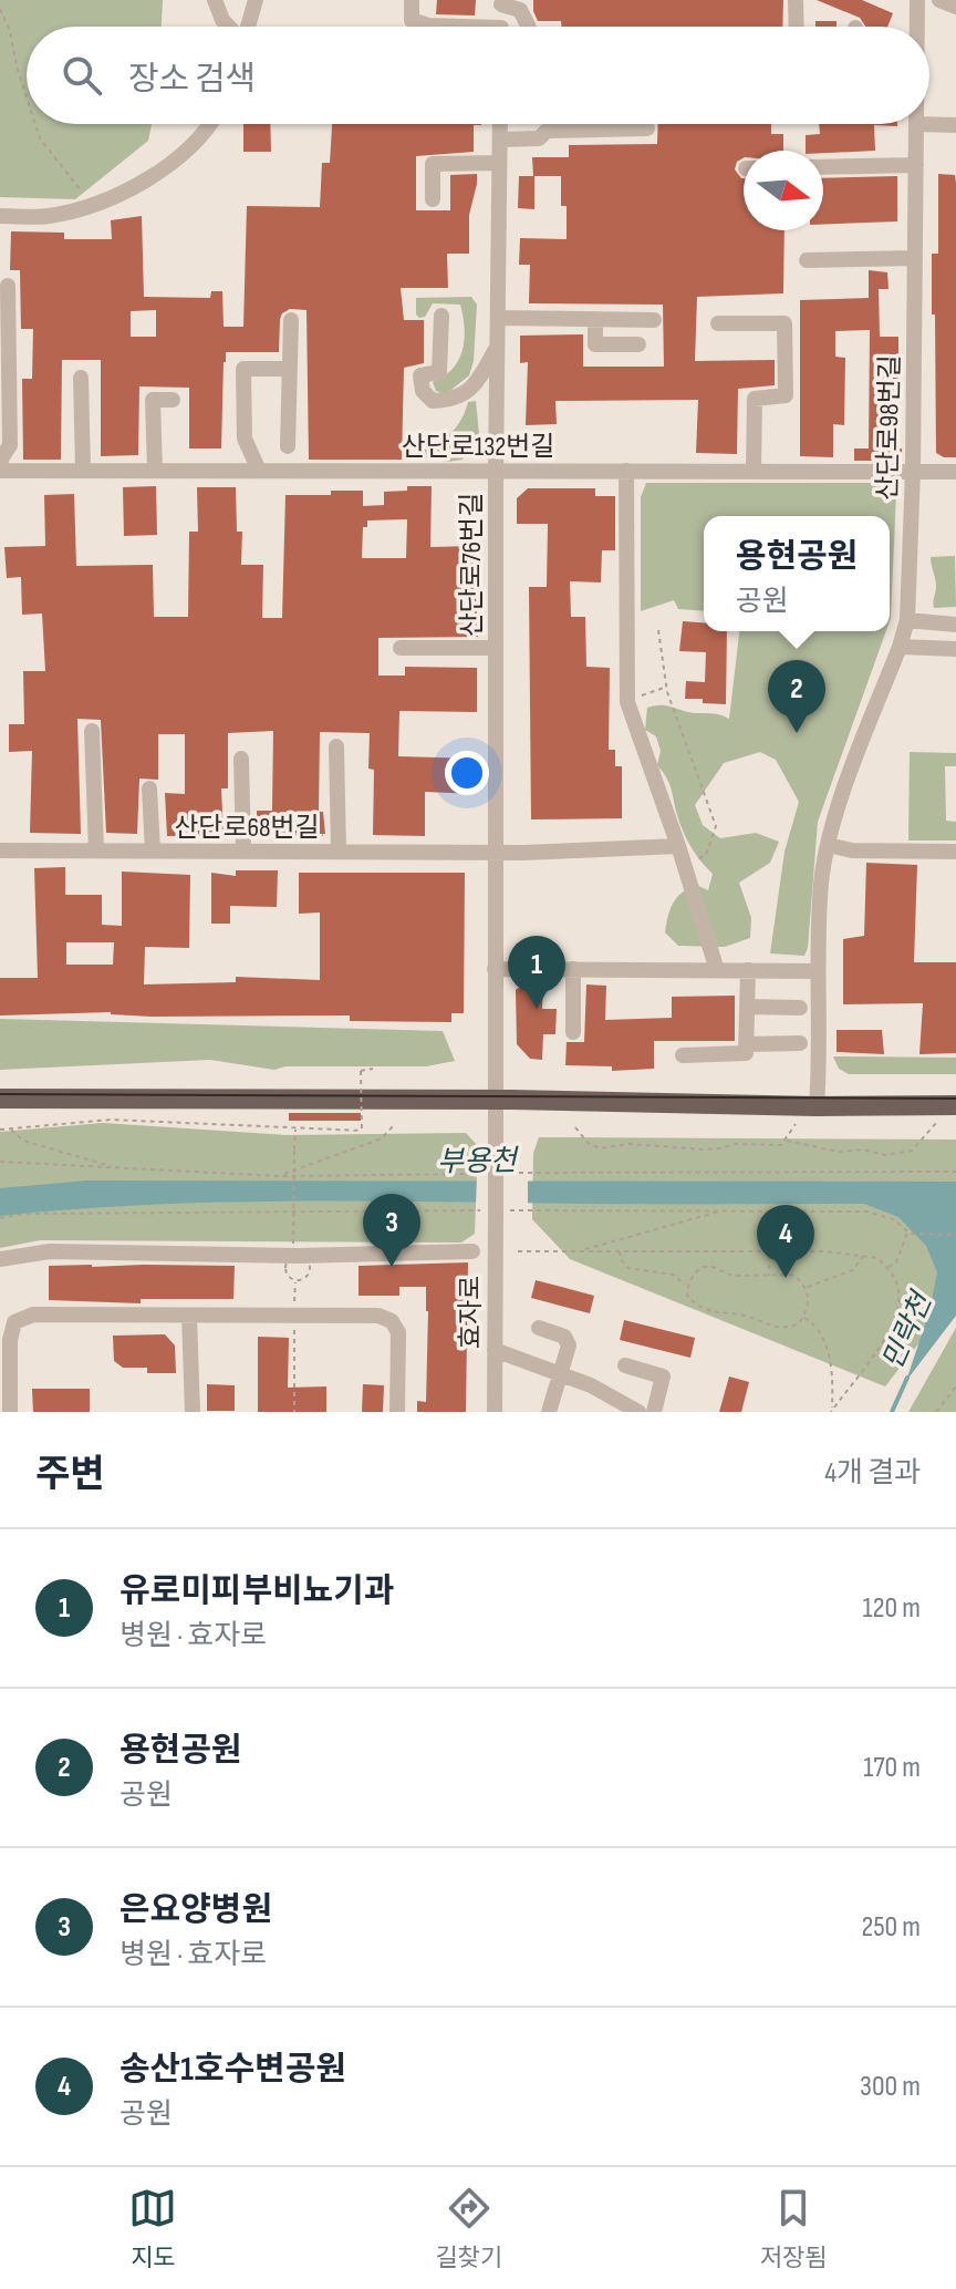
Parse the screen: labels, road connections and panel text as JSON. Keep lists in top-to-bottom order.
{
  "streets": {
    "street": [
      "산단로98번길",
      "산단로132번길",
      "산단로76번길",
      "산단로68번길",
      "효자로"
    ]
  },
  "crossings": [
    ["산단로98번길", "산단로132번길"],
    ["산단로132번길", "산단로76번길"],
    ["산단로76번길", "산단로68번길"],
    ["산단로76번길", "효자로"]
  ],
  "water": ["부용천", "민락천"],
  "north": "right",
  "page": {
    "search": "장소 검색",
    "popup": ["용현공원", "공원"],
    "pins": [
      "2",
      "1",
      "3",
      "4"
    ],
    "heading": ["주변", "4개 결과"],
    "list": [
      {
        "mark": "1",
        "name": "유로미피부비뇨기과",
        "note": "병원 · 효자로",
        "value": "120 m"
      },
      {
        "mark": "2",
        "name": "용현공원",
        "note": "공원",
        "value": "170 m"
      },
      {
        "mark": "3",
        "name": "은요양병원",
        "note": "병원 · 효자로",
        "value": "250 m"
      },
      {
        "mark": "4",
        "name": "송산1호수변공원",
        "note": "공원",
        "value": "300 m"
      }
    ],
    "nav": ["지도", "길찾기", "저장됨"]
  }
}
